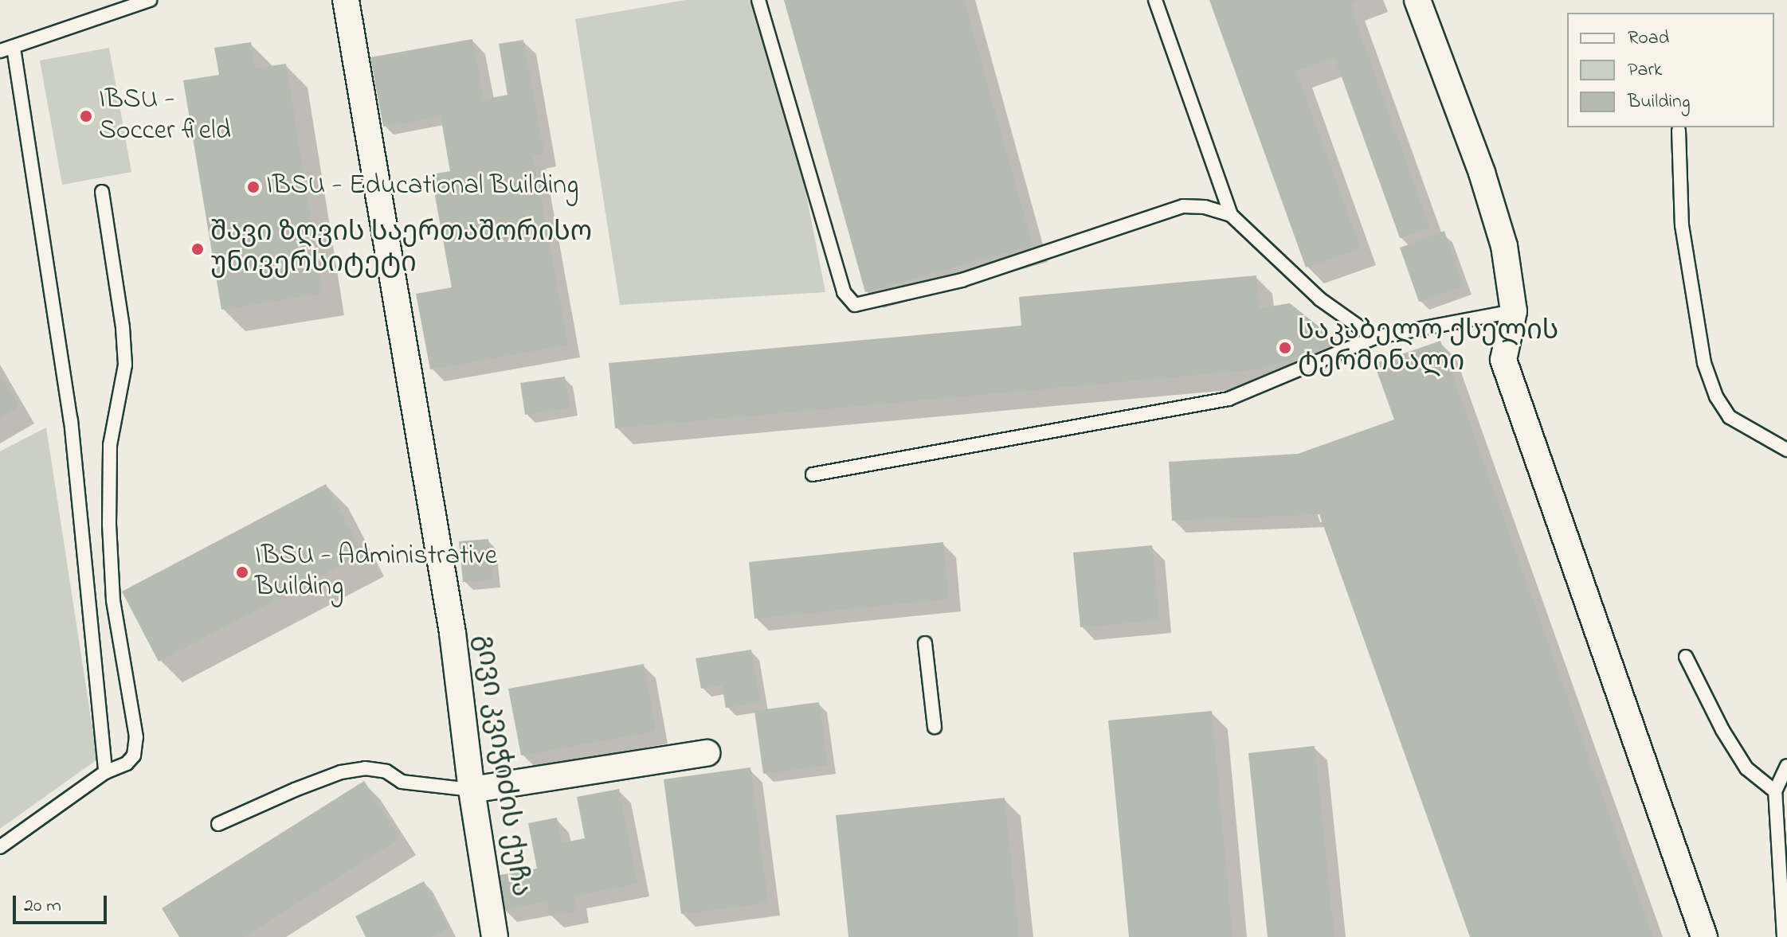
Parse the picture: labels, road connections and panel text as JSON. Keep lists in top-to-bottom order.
{
  "streets": {
    "street": ["გივი კვიჭიძის ქუჩა"]
  },
  "places": [
    "IBSU - Soccer field",
    "IBSU - Educational Building",
    "შავი ზღვის საერთაშორისო უნივერსიტეტი",
    "საკაბელო ქსელის ტერმინალი",
    "IBSU - Administrative Building"
  ],
  "legend": ["Road", "Park", "Building"],
  "scale_bar": "20 m"
}
